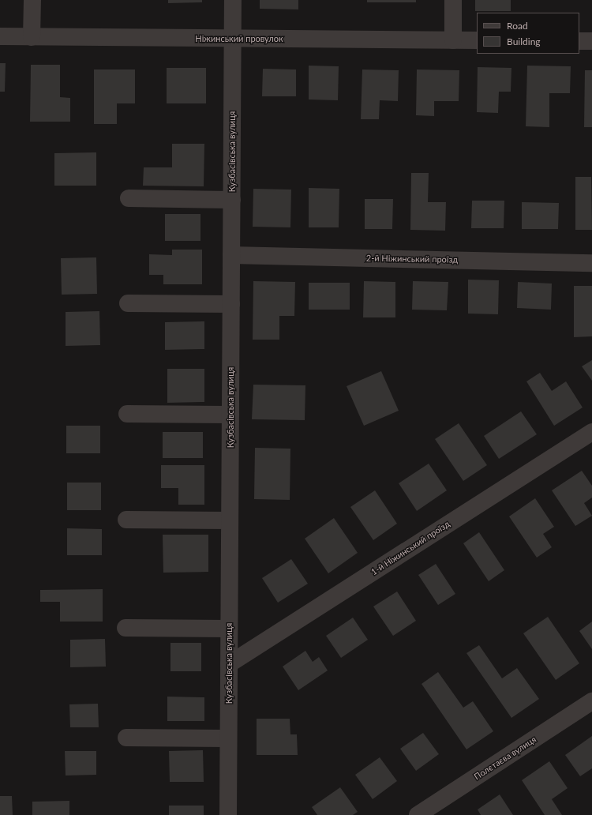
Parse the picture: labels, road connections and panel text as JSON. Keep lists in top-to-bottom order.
{
  "streets": {
    "street": [
      "Ніжинський провулок",
      "Кузбасівська вулиця",
      "2-й Ніжинський проїзд",
      "1-й Ніжинський проїзд",
      "Полєтаєва вулиця"
    ]
  },
  "crossings": [
    ["Ніжинський провулок", "Кузбасівська вулиця"],
    ["Кузбасівська вулиця", "2-й Ніжинський проїзд"],
    ["Кузбасівська вулиця", "1-й Ніжинський проїзд"]
  ],
  "legend": ["Road", "Building"]
}
